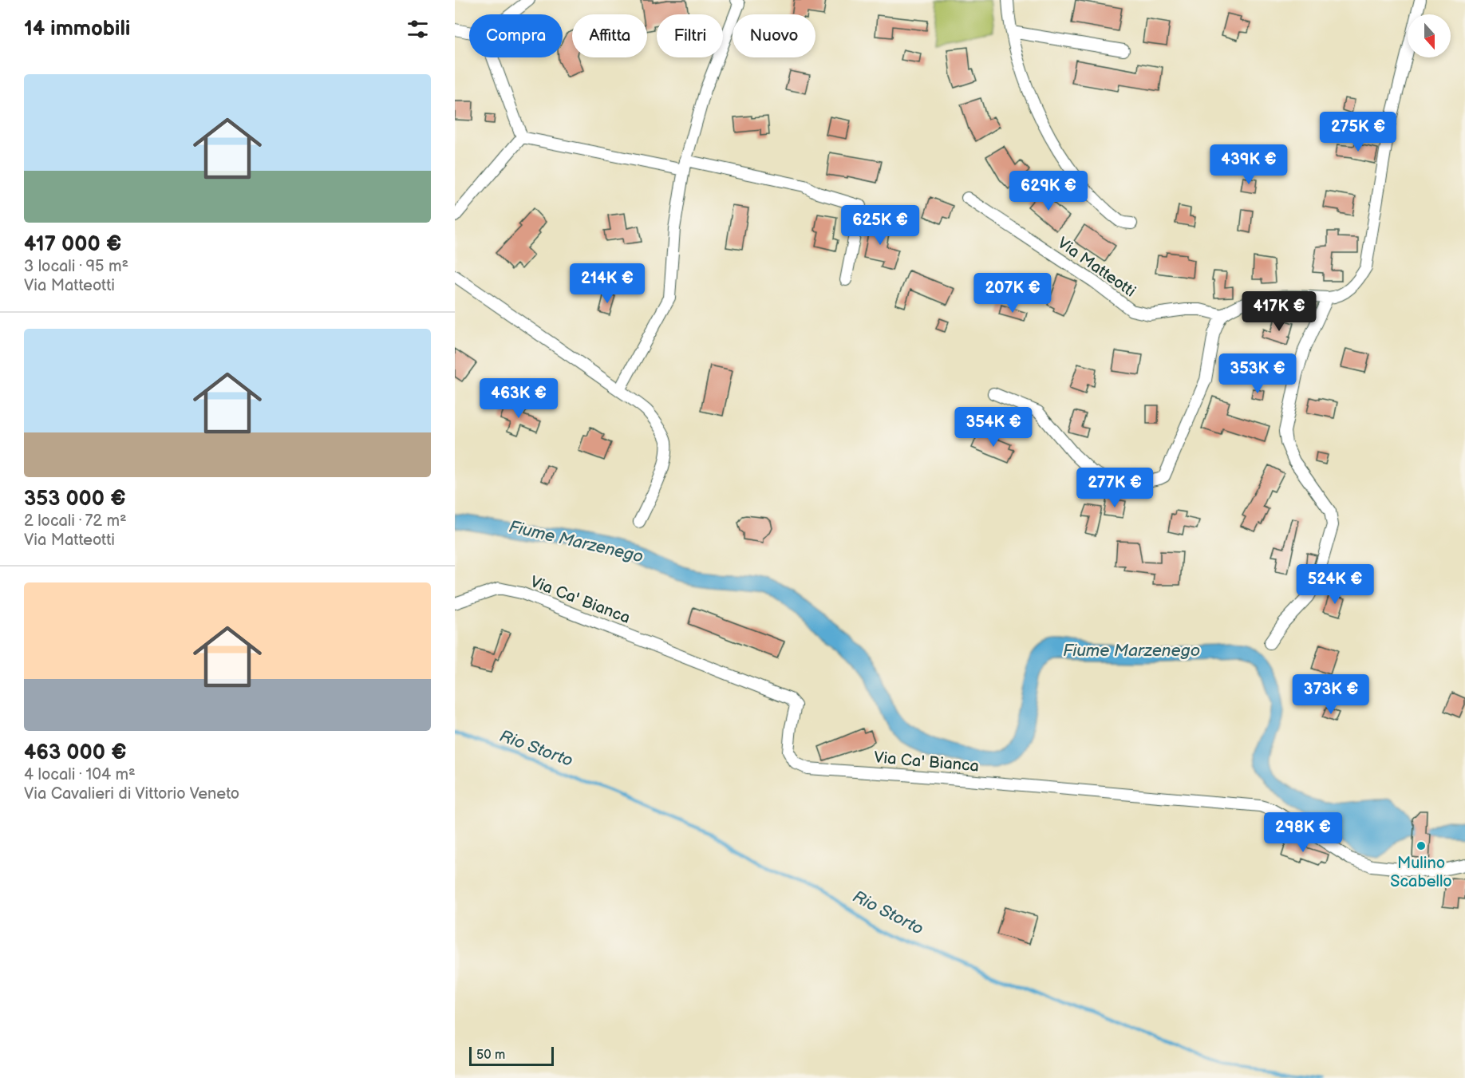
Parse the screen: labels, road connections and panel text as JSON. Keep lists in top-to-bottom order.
{
  "streets": {
    "street": ["Via Matteotti", "Via Ca' Bianca"]
  },
  "water": ["Fiume Marzenego", "Rio Storto"],
  "places": ["Mulino Scabello"],
  "scale_bar": "50 m",
  "north": "bottom",
  "page": {
    "heading": "14 immobili",
    "chip": [
      "Compra",
      "Affitta",
      "Filtri",
      "Nuovo"
    ],
    "list": [
      {
        "name": "417 000 €",
        "note": "3 locali · 95 m² · Via Matteotti"
      },
      {
        "name": "353 000 €",
        "note": "2 locali · 72 m² · Via Matteotti"
      },
      {
        "name": "463 000 €",
        "note": "4 locali · 104 m² · Via Cavalieri di Vittorio Veneto"
      }
    ],
    "price": [
      "275K €",
      "439K €",
      "629K €",
      "625K €",
      "214K €",
      "207K €",
      "417K €",
      "353K €",
      "463K €",
      "354K €",
      "277K €",
      "524K €",
      "373K €",
      "298K €"
    ],
    "scale": "50 m"
  }
}
